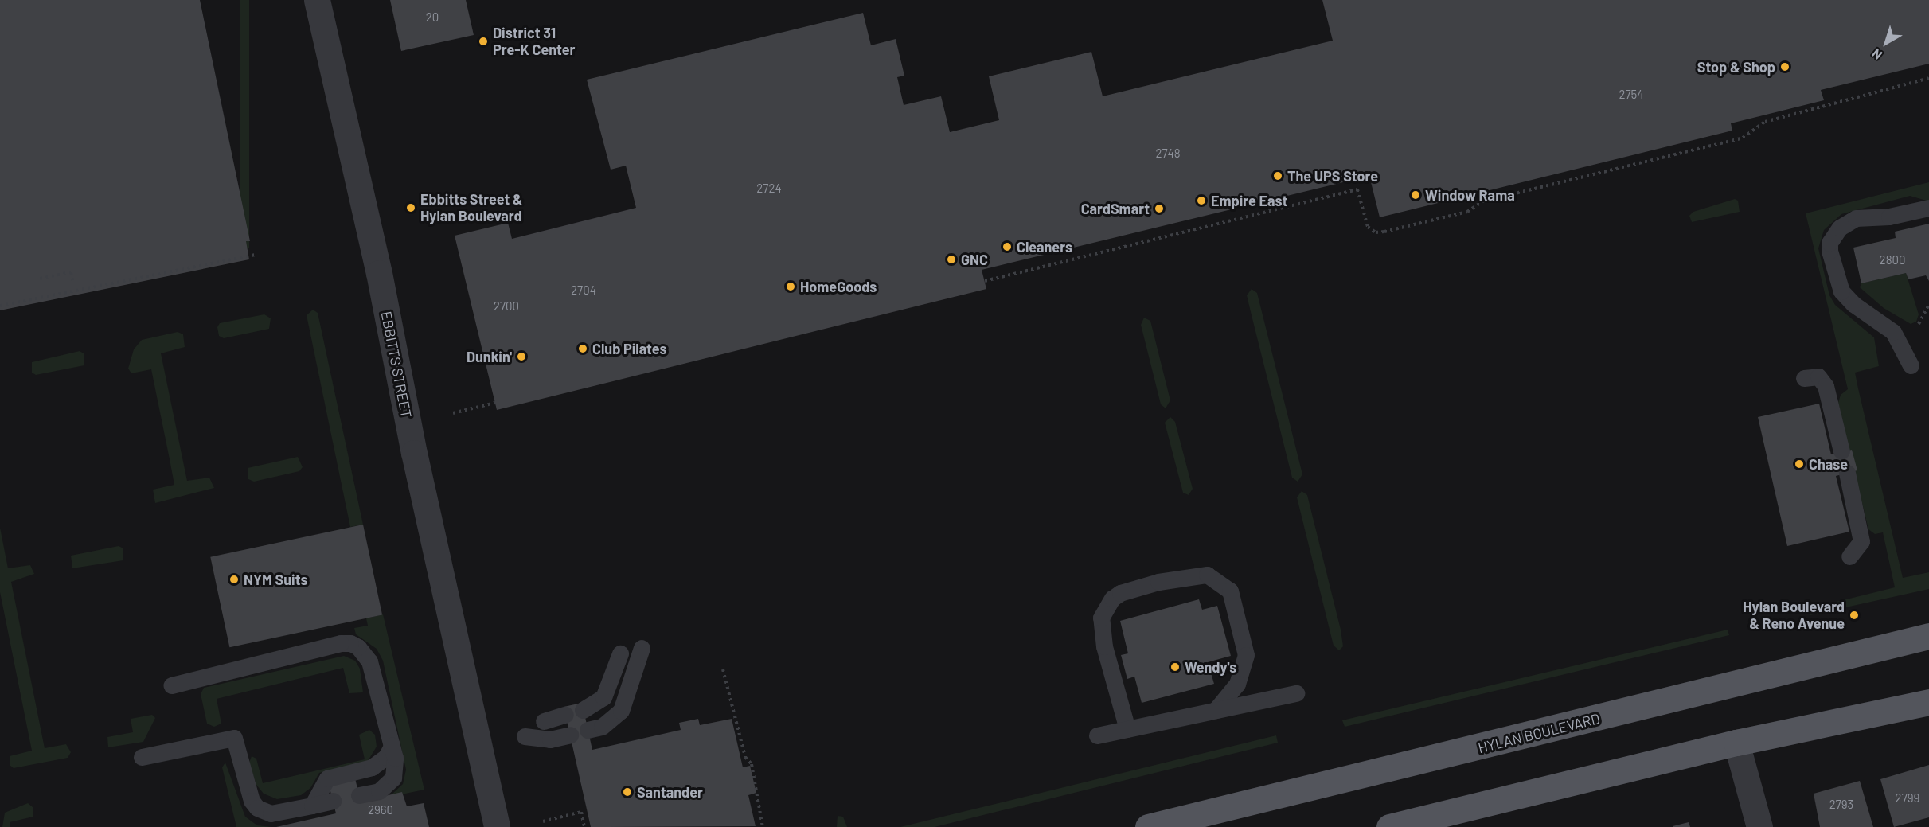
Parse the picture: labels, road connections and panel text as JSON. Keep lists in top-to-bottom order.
{
  "streets": {
    "main road": ["HYLAN BOULEVARD"],
    "street": ["EBBITTS STREET"]
  },
  "places": [
    "District 31 Pre-K Center",
    "Stop & Shop",
    "The UPS Store",
    "Window Rama",
    "Empire East",
    "Ebbitts Street & Hylan Boulevard",
    "CardSmart",
    "Cleaners",
    "GNC",
    "HomeGoods",
    "Club Pilates",
    "Dunkin'",
    "Chase",
    "NYM Suits",
    "Hylan Boulevard & Reno Avenue",
    "Wendy's",
    "Santander"
  ],
  "house_numbers": [
    "20",
    "2754",
    "2748",
    "2724",
    "2800",
    "2704",
    "2700",
    "2799",
    "2793",
    "2960"
  ],
  "north": "bottom left"
}
